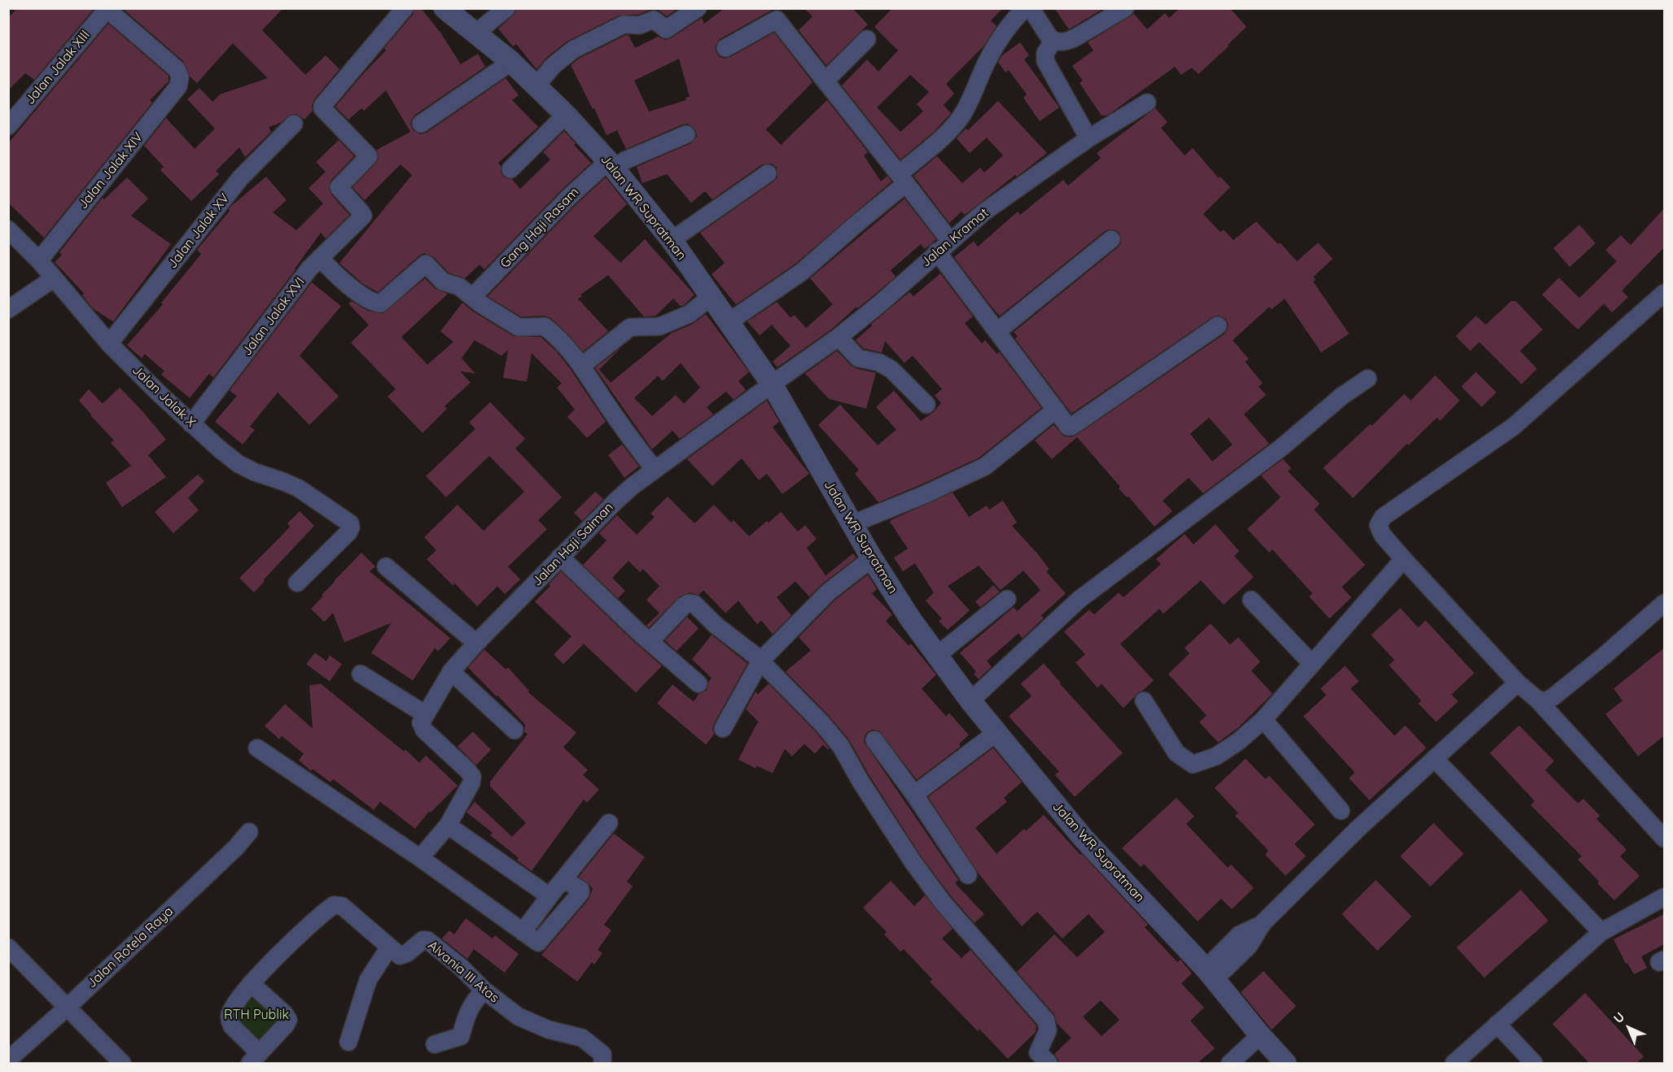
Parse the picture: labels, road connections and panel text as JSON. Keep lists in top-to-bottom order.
{
  "streets": {
    "street": [
      "Jalan Jalak XIII",
      "Jalan Jalak XIV",
      "Jalan WR Supratman",
      "Gang Haji Rasam",
      "Jalan Jalak XV",
      "Jalan Kramat",
      "Jalan Jalak XVI",
      "Jalan Jalak X",
      "Jalan Haji Saiman",
      "Jalan Rotela Raya",
      "Alvania III Atas"
    ]
  },
  "crossings": [
    ["Jalan Jalak XIII", "Jalan Jalak XIV"],
    ["Jalan Jalak XIV", "Jalan Jalak X"],
    ["Jalan WR Supratman", "Gang Haji Rasam"],
    ["Jalan WR Supratman", "Jalan Kramat"],
    ["Jalan WR Supratman", "Jalan Haji Saiman"],
    ["Jalan Jalak XV", "Jalan Jalak X"],
    ["Jalan Kramat", "Jalan Haji Saiman"],
    ["Jalan Jalak XVI", "Jalan Jalak X"]
  ],
  "parks": ["RTH Publik"],
  "north": "top left"
}
